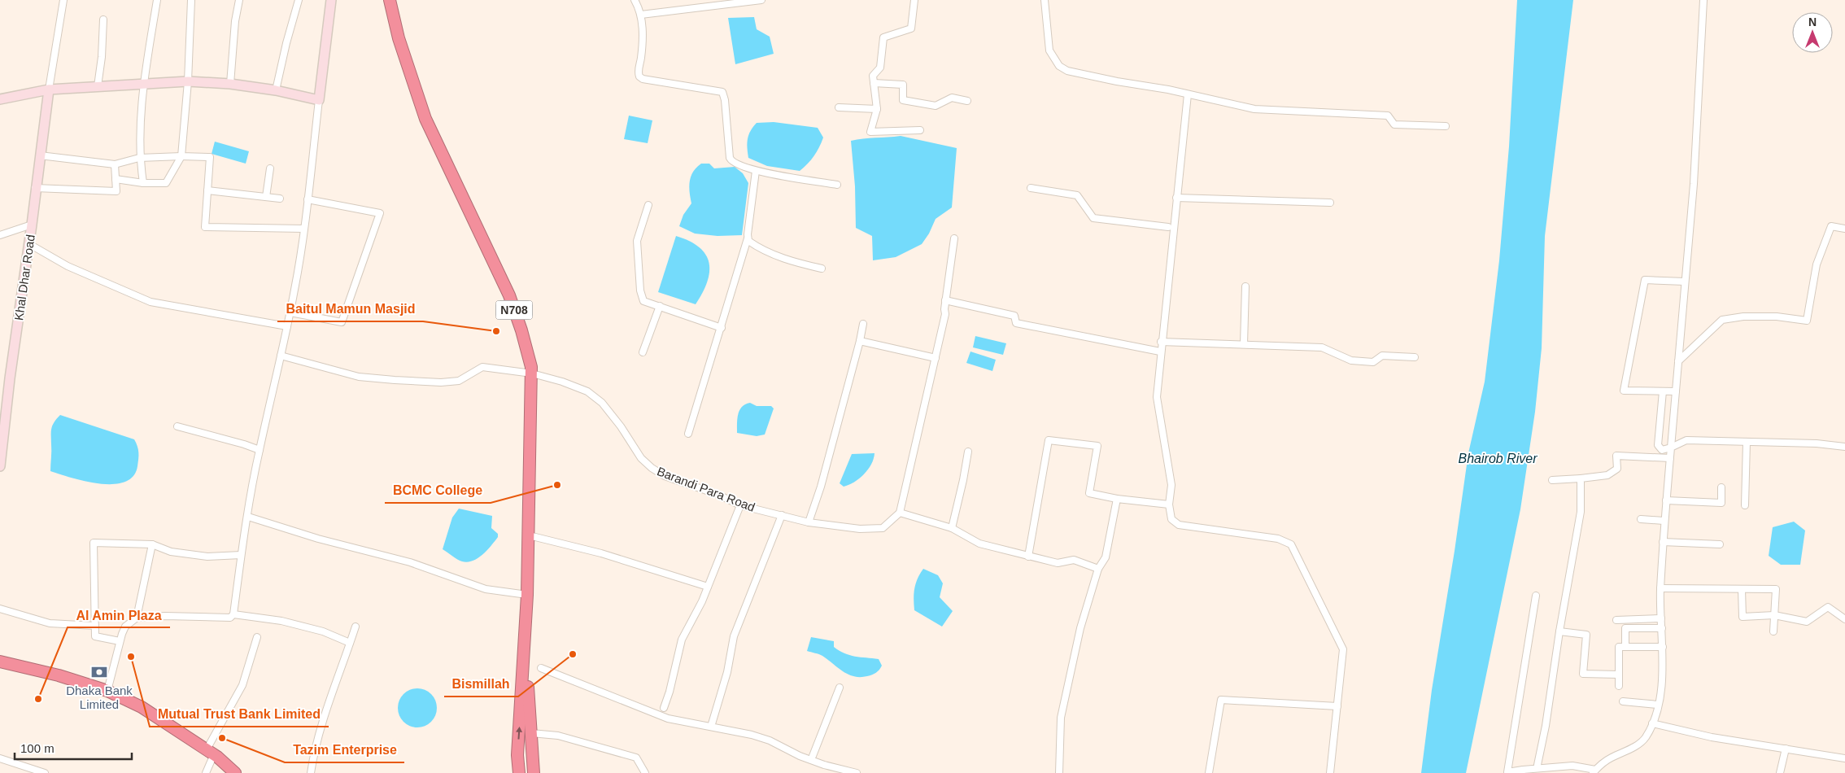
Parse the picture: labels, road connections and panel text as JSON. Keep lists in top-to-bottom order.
{
  "streets": {
    "highway": ["N708"],
    "street": ["Khal Dhar Road", "Barandi Para Road"]
  },
  "crossings": [
    ["N708", "Barandi Para Road"]
  ],
  "water": ["Bhairob River"],
  "places": {
    "other": [
      "Baitul Mamun Masjid",
      "BCMC College",
      "Bismillah",
      "Mutual Trust Bank Limited",
      "Al Amin Plaza",
      "Tazim Enterprise"
    ],
    "bank": ["Dhaka Bank Limited"]
  },
  "scale_bar": "100 m",
  "north": "top"
}
